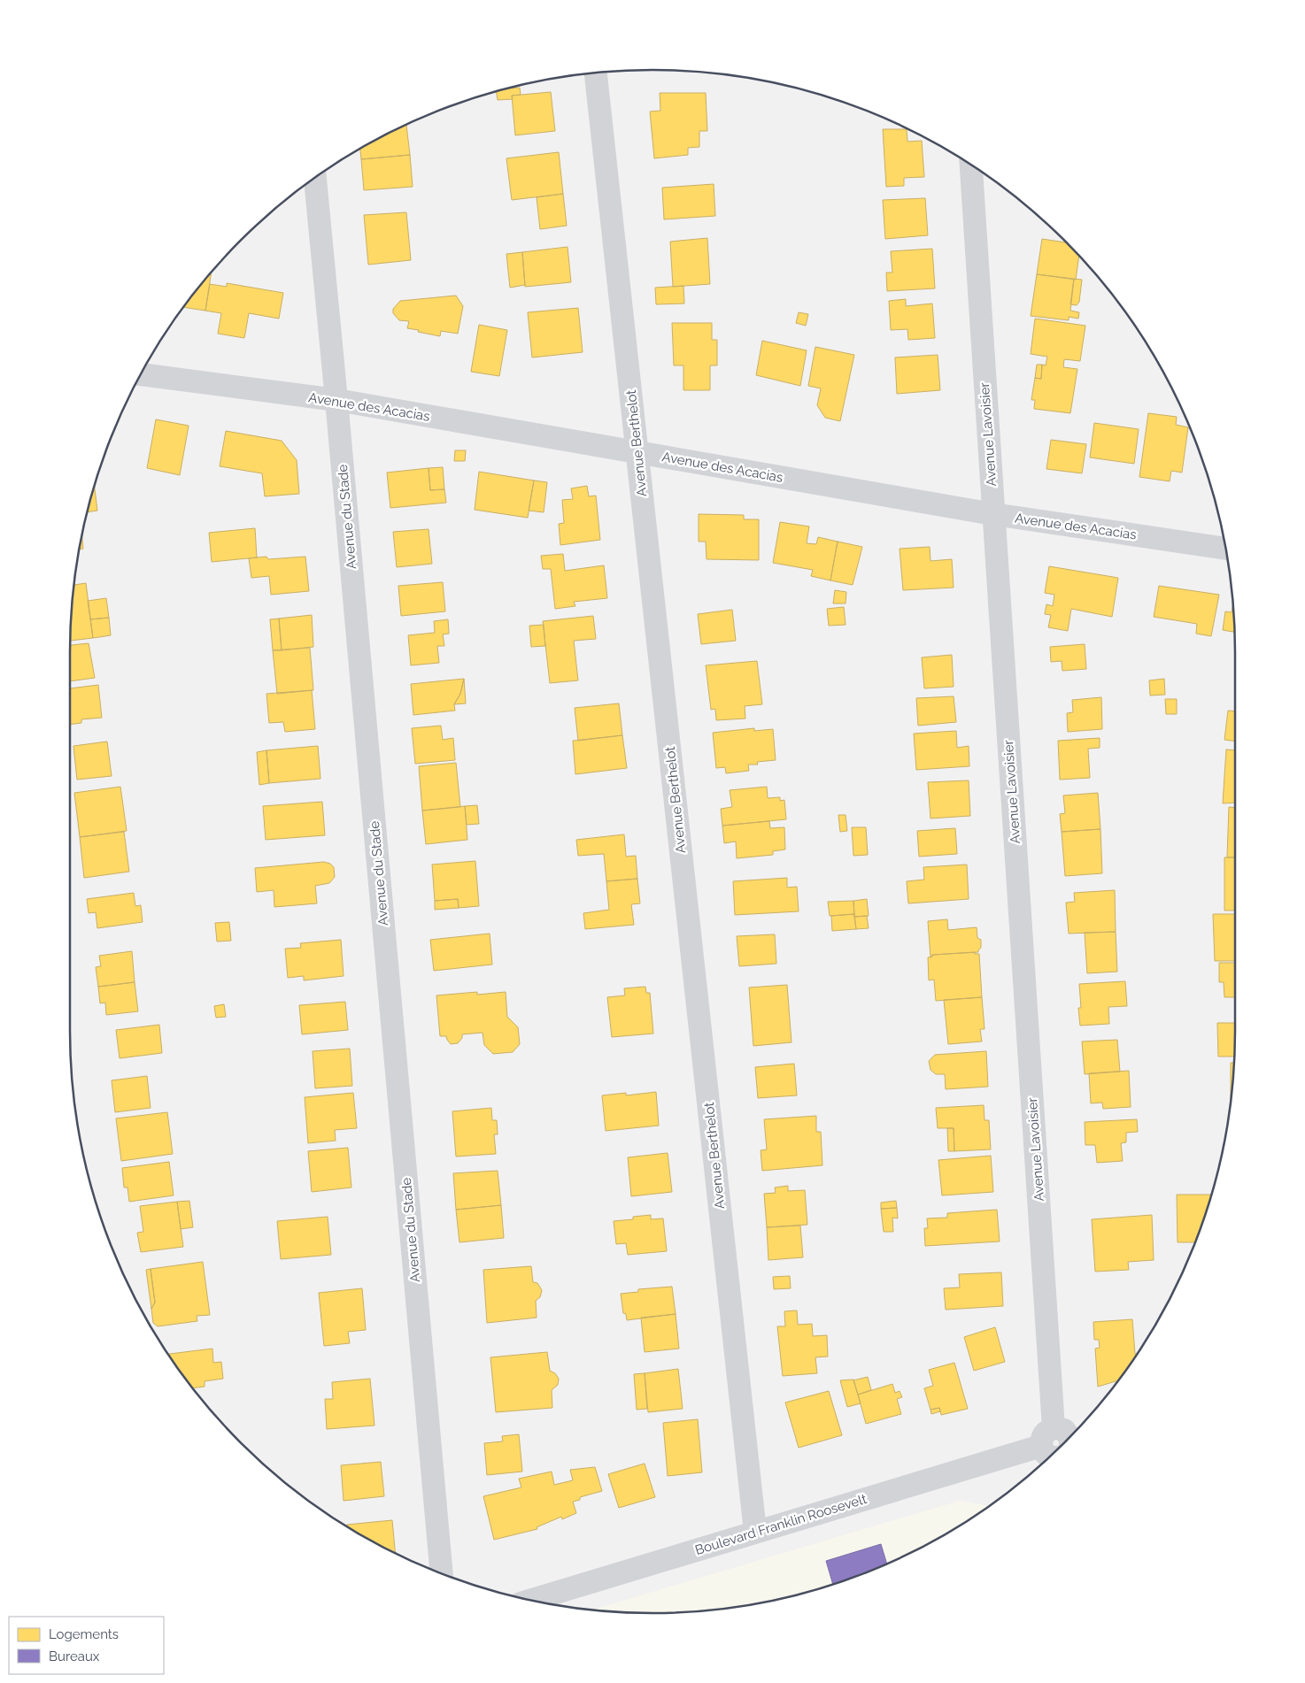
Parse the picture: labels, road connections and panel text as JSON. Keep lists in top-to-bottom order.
{
  "streets": {
    "street": [
      "Avenue des Acacias",
      "Avenue Lavoisier",
      "Avenue Berthelot",
      "Avenue du Stade",
      "Boulevard Franklin Roosevelt"
    ]
  },
  "crossings": [
    ["Avenue des Acacias", "Avenue Lavoisier"],
    ["Avenue des Acacias", "Avenue Berthelot"],
    ["Avenue des Acacias", "Avenue du Stade"],
    ["Avenue Lavoisier", "Boulevard Franklin Roosevelt"],
    ["Avenue Berthelot", "Boulevard Franklin Roosevelt"]
  ],
  "legend": ["Logements", "Bureaux"]
}
